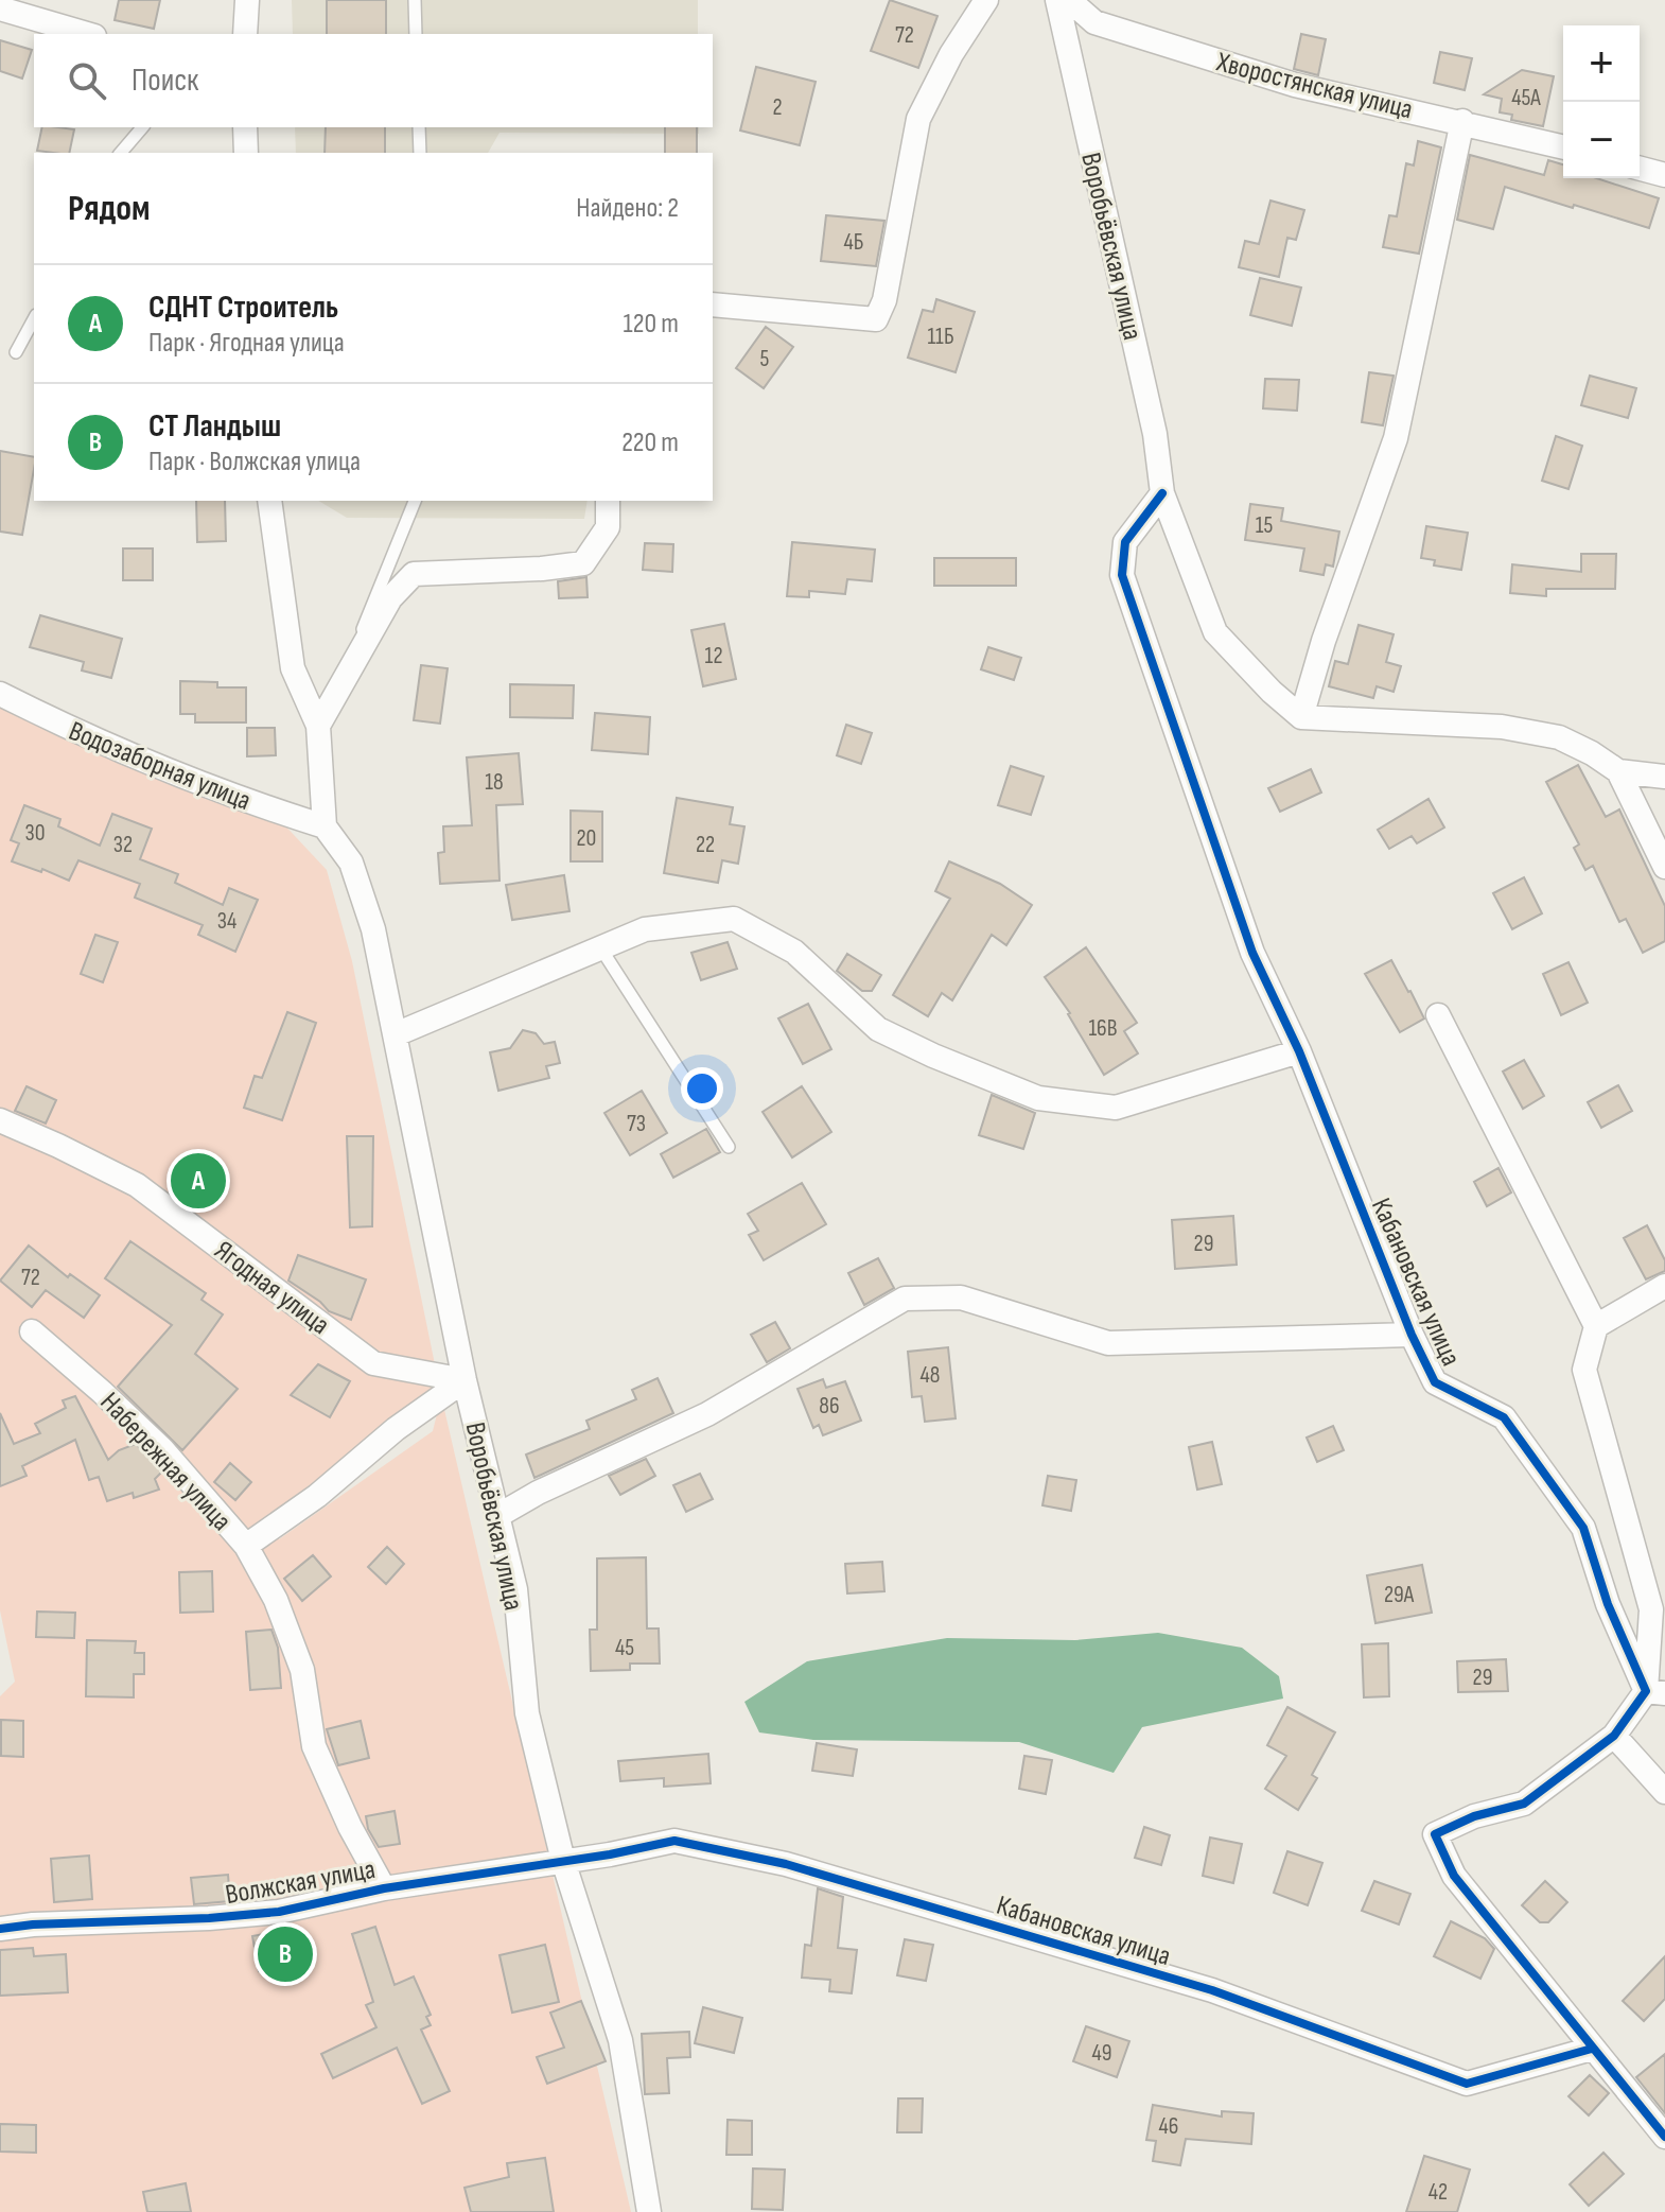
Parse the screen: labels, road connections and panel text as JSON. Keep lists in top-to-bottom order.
{
  "streets": {
    "street": [
      "Хворостянская улица",
      "Воробьёвская улица",
      "Водозаборная улица",
      "Кабановская улица",
      "Ягодная улица",
      "Набережная улица",
      "Волжская улица"
    ]
  },
  "crossings": [
    ["Воробьёвская улица", "Водозаборная улица"],
    ["Воробьёвская улица", "Кабановская улица"],
    ["Воробьёвская улица", "Ягодная улица"],
    ["Воробьёвская улица", "Набережная улица"],
    ["Воробьёвская улица", "Волжская улица"],
    ["Кабановская улица", "Волжская улица"],
    ["Ягодная улица", "Набережная улица"]
  ],
  "house_numbers": [
    "72",
    "45А",
    "2",
    "4Б",
    "11Б",
    "5",
    "15",
    "12",
    "18",
    "30",
    "20",
    "32",
    "22",
    "34",
    "16В",
    "73",
    "29",
    "72",
    "48",
    "86",
    "29А",
    "45",
    "29",
    "49",
    "46",
    "42"
  ],
  "page": {
    "map_buttons": ["+", "−"],
    "search": "Поиск",
    "heading": ["Рядом", "Найдено: 2"],
    "list": [
      {
        "mark": "A",
        "name": "СДНТ Строитель",
        "note": "Парк · Ягодная улица",
        "value": "120 m"
      },
      {
        "mark": "B",
        "name": "СТ Ландыш",
        "note": "Парк · Волжская улица",
        "value": "220 m"
      }
    ],
    "pins": ["A", "B"]
  }
}
